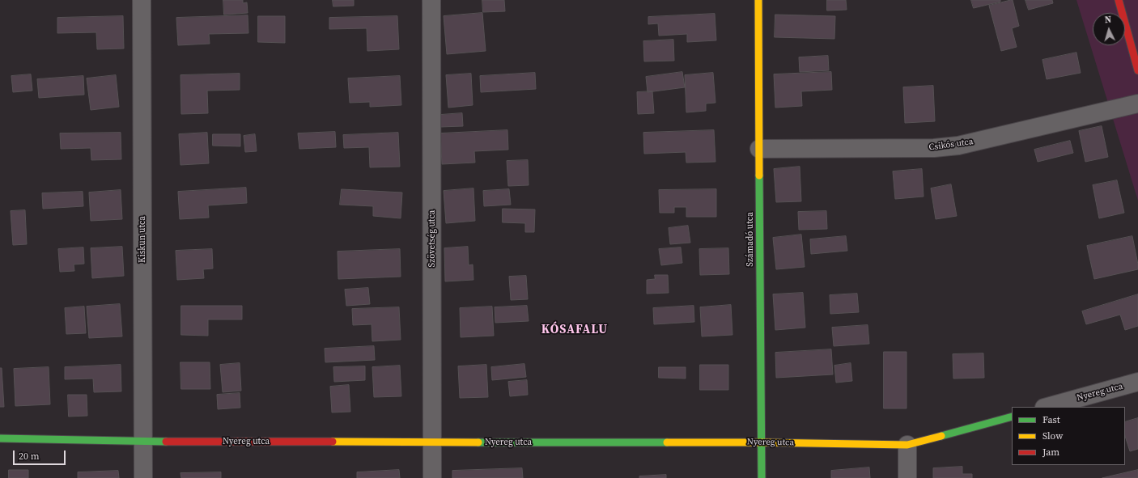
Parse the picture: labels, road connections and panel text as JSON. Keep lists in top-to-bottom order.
{
  "streets": {
    "street": [
      "Csikós utca",
      "Szövetség utca",
      "Kiskun utca",
      "Számadó utca",
      "Nyereg utca"
    ]
  },
  "crossings": [
    ["Csikós utca", "Számadó utca"],
    ["Szövetség utca", "Nyereg utca"],
    ["Kiskun utca", "Nyereg utca"],
    ["Számadó utca", "Nyereg utca"]
  ],
  "districts": ["KÓSAFALU"],
  "legend": ["Fast", "Slow", "Jam"],
  "scale_bar": "20 m",
  "north": "top"
}
